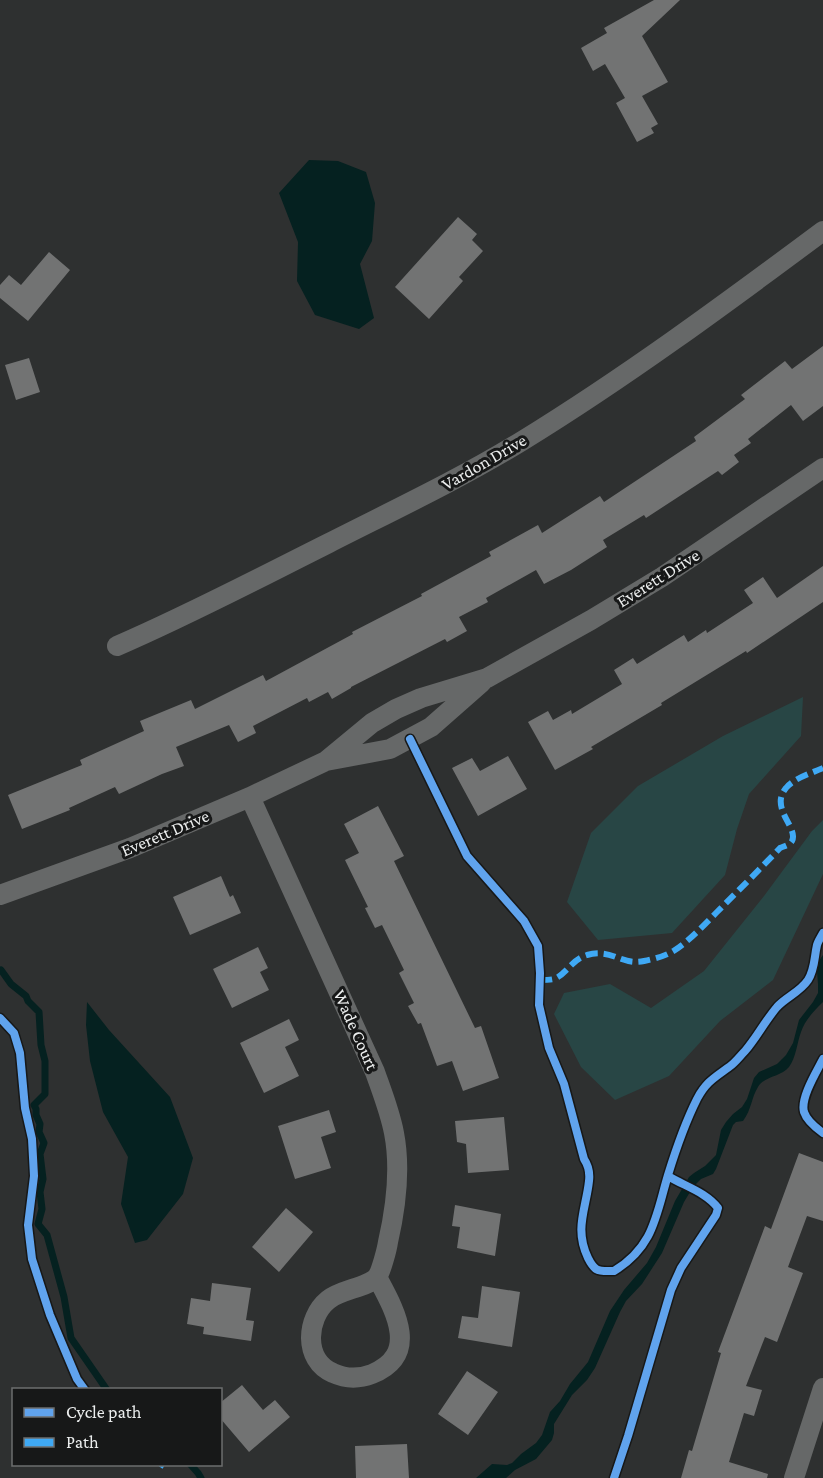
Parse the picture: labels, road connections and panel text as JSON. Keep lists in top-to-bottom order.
{
  "streets": {
    "street": ["Vardon Drive", "Everett Drive", "Wade Court"]
  },
  "crossings": [
    ["Everett Drive", "Wade Court"]
  ],
  "legend": ["Cycle path", "Path"]
}
